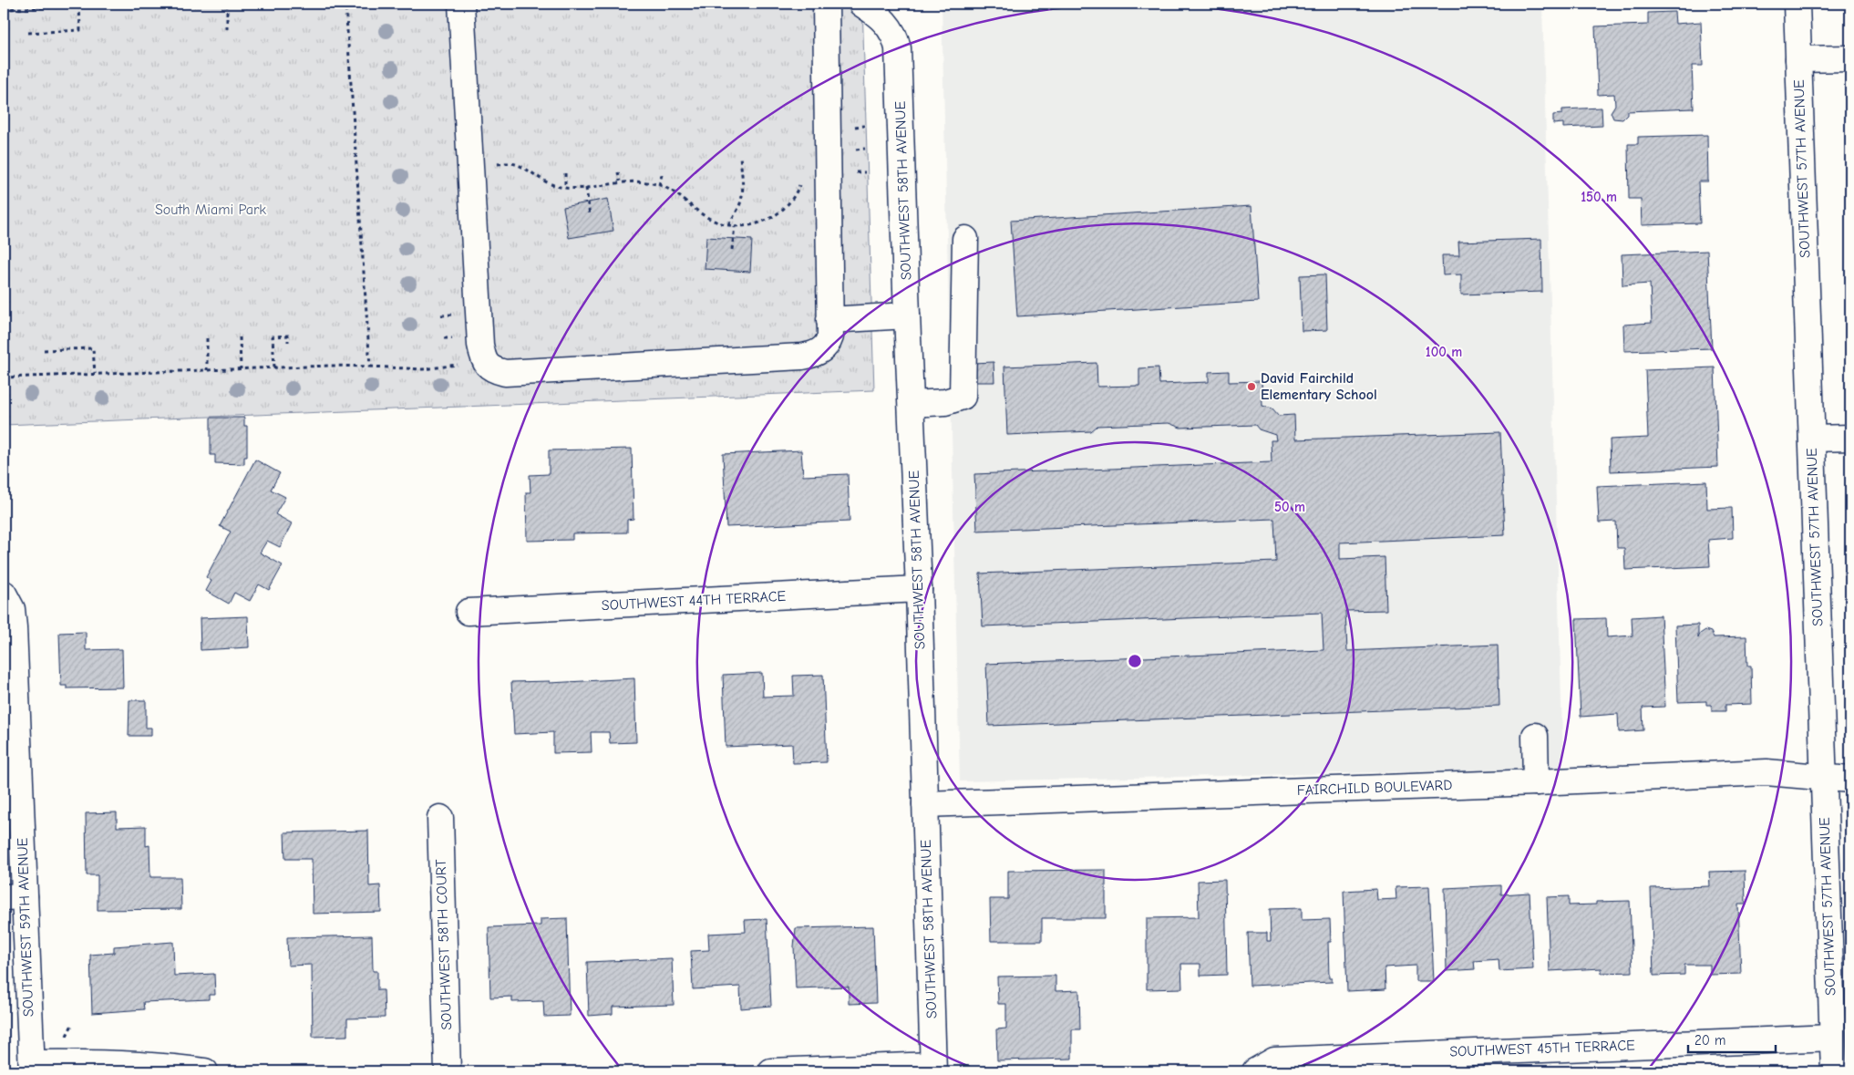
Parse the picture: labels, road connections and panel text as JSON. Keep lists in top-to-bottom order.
{
  "streets": {
    "street": [
      "SOUTHWEST 57TH AVENUE",
      "SOUTHWEST 58TH AVENUE",
      "SOUTHWEST 44TH TERRACE",
      "FAIRCHILD BOULEVARD",
      "SOUTHWEST 59TH AVENUE",
      "SOUTHWEST 58TH COURT",
      "SOUTHWEST 45TH TERRACE"
    ]
  },
  "crossings": [
    ["SOUTHWEST 57TH AVENUE", "FAIRCHILD BOULEVARD"],
    ["SOUTHWEST 57TH AVENUE", "SOUTHWEST 45TH TERRACE"],
    ["SOUTHWEST 58TH AVENUE", "SOUTHWEST 44TH TERRACE"],
    ["SOUTHWEST 58TH AVENUE", "FAIRCHILD BOULEVARD"]
  ],
  "parks": ["South Miami Park"],
  "places": ["David Fairchild Elementary School"],
  "scale_bar": "20 m",
  "rings": ["150 m", "100 m", "50 m"]
}
